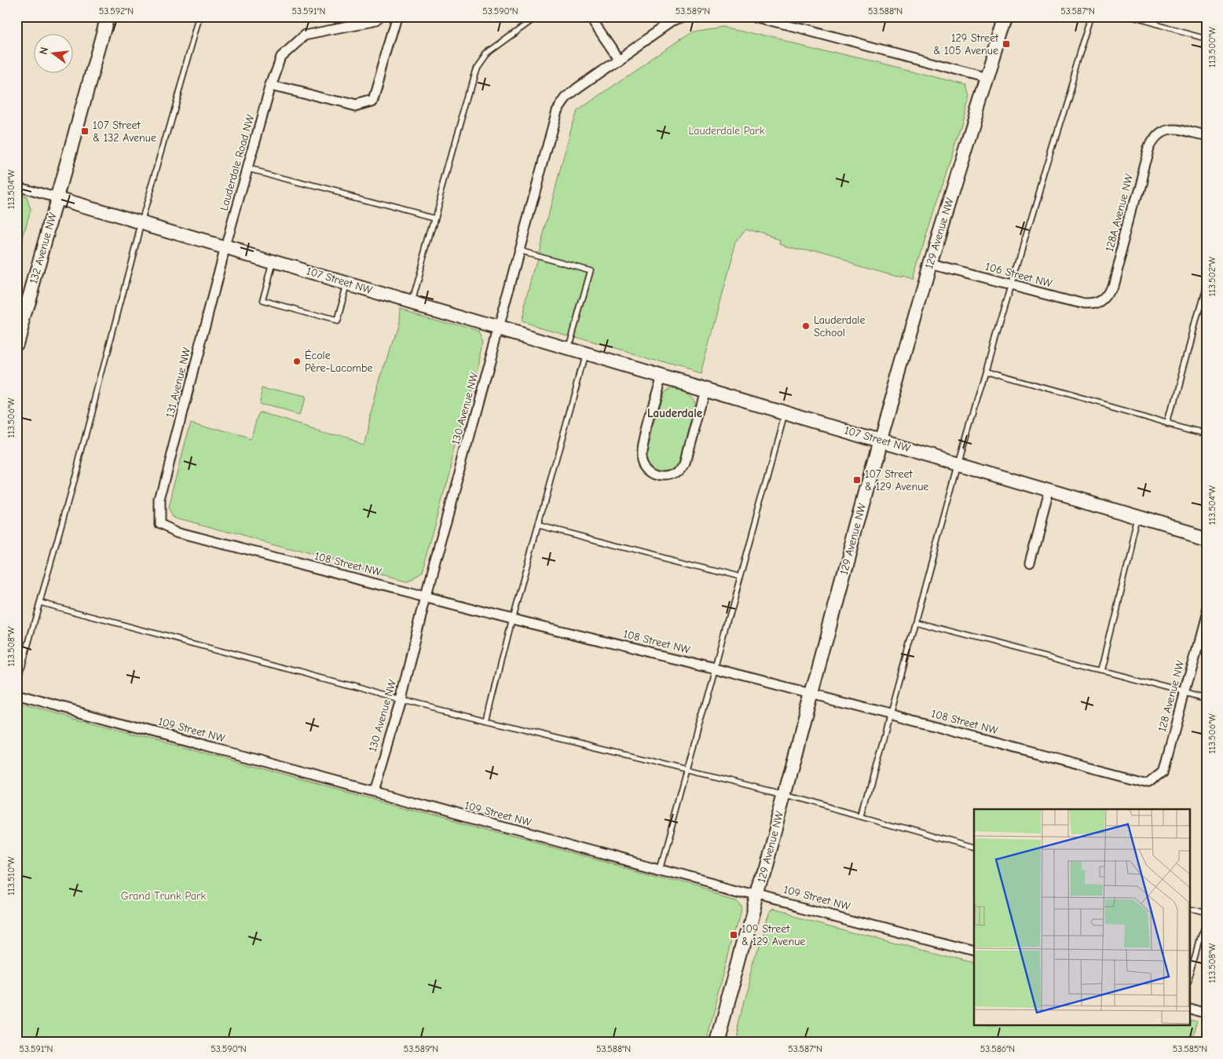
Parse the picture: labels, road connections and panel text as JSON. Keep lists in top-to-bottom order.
{
  "streets": {
    "street": [
      "Lauderdale Road NW",
      "128A Avenue NW",
      "129 Avenue NW",
      "132 Avenue NW",
      "106 Street NW",
      "107 Street NW",
      "131 Avenue NW",
      "130 Avenue NW",
      "108 Street NW",
      "128 Avenue NW",
      "109 Street NW"
    ]
  },
  "crossings": [
    ["Lauderdale Road NW", "107 Street NW"],
    ["Lauderdale Road NW", "131 Avenue NW"],
    ["128A Avenue NW", "106 Street NW"],
    ["129 Avenue NW", "106 Street NW"],
    ["129 Avenue NW", "107 Street NW"],
    ["129 Avenue NW", "108 Street NW"],
    ["129 Avenue NW", "109 Street NW"],
    ["132 Avenue NW", "107 Street NW"],
    ["107 Street NW", "131 Avenue NW"],
    ["107 Street NW", "130 Avenue NW"],
    ["131 Avenue NW", "108 Street NW"],
    ["130 Avenue NW", "108 Street NW"],
    ["130 Avenue NW", "109 Street NW"],
    ["108 Street NW", "128 Avenue NW"]
  ],
  "districts": ["Lauderdale"],
  "parks": ["Lauderdale Park", "Grand Trunk Park"],
  "places": {
    "transit": [
      "129 Street & 105 Avenue",
      "107 Street & 132 Avenue",
      "107 Street & 129 Avenue",
      "109 Street & 129 Avenue"
    ],
    "other": ["Lauderdale School", "École Père-Lacombe"]
  },
  "north": "left",
  "coordinates": [
    "53.592°N",
    "53.591°N",
    "53.590°N",
    "53.589°N",
    "53.588°N",
    "53.587°N",
    "113.500°W",
    "113.504°W",
    "113.502°W",
    "113.506°W",
    "113.508°W",
    "113.510°W",
    "53.586°N",
    "53.585°N"
  ]
}
